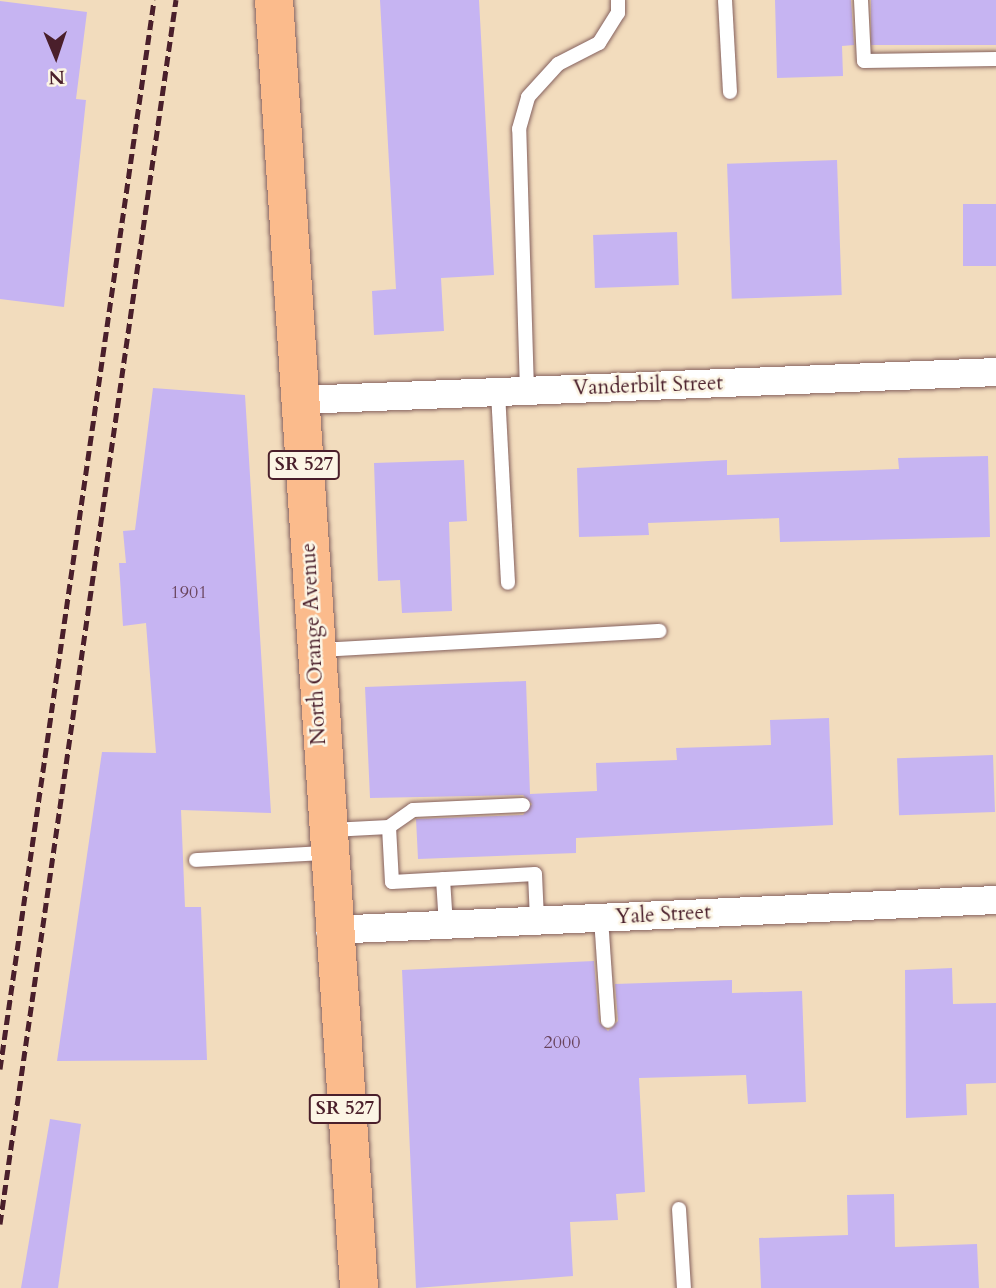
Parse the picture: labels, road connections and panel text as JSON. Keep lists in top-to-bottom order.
{
  "streets": {
    "main road": ["SR 527", "North Orange Avenue"],
    "street": ["Vanderbilt Street", "Yale Street"]
  },
  "crossings": [
    ["Vanderbilt Street", "North Orange Avenue"],
    ["North Orange Avenue", "Yale Street"]
  ],
  "house_numbers": ["1901", "2000"],
  "north": "bottom"
}
